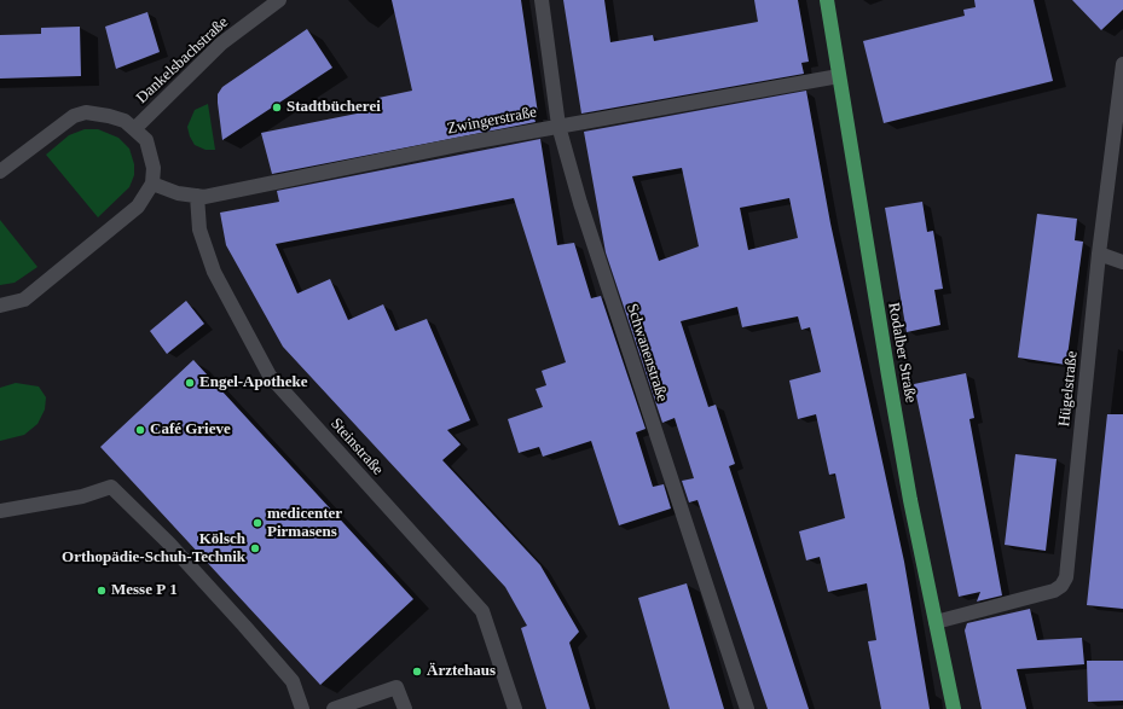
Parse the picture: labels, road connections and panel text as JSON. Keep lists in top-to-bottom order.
{
  "streets": {
    "main road": ["Rodalber Straße"],
    "street": [
      "Dankelsbachstraße",
      "Zwingerstraße",
      "Schwanenstraße",
      "Hügelstraße",
      "Steinstraße"
    ]
  },
  "crossings": [
    ["Zwingerstraße", "Schwanenstraße"],
    ["Zwingerstraße", "Rodalber Straße"],
    ["Zwingerstraße", "Steinstraße"],
    ["Rodalber Straße", "Hügelstraße"]
  ],
  "places": [
    "Stadtbücherei",
    "Engel-Apotheke",
    "Café Grieve",
    "medicenter Pirmasens",
    "Kölsch Orthopädie-Schuh-Technik",
    "Messe P 1",
    "Ärztehaus"
  ]
}
